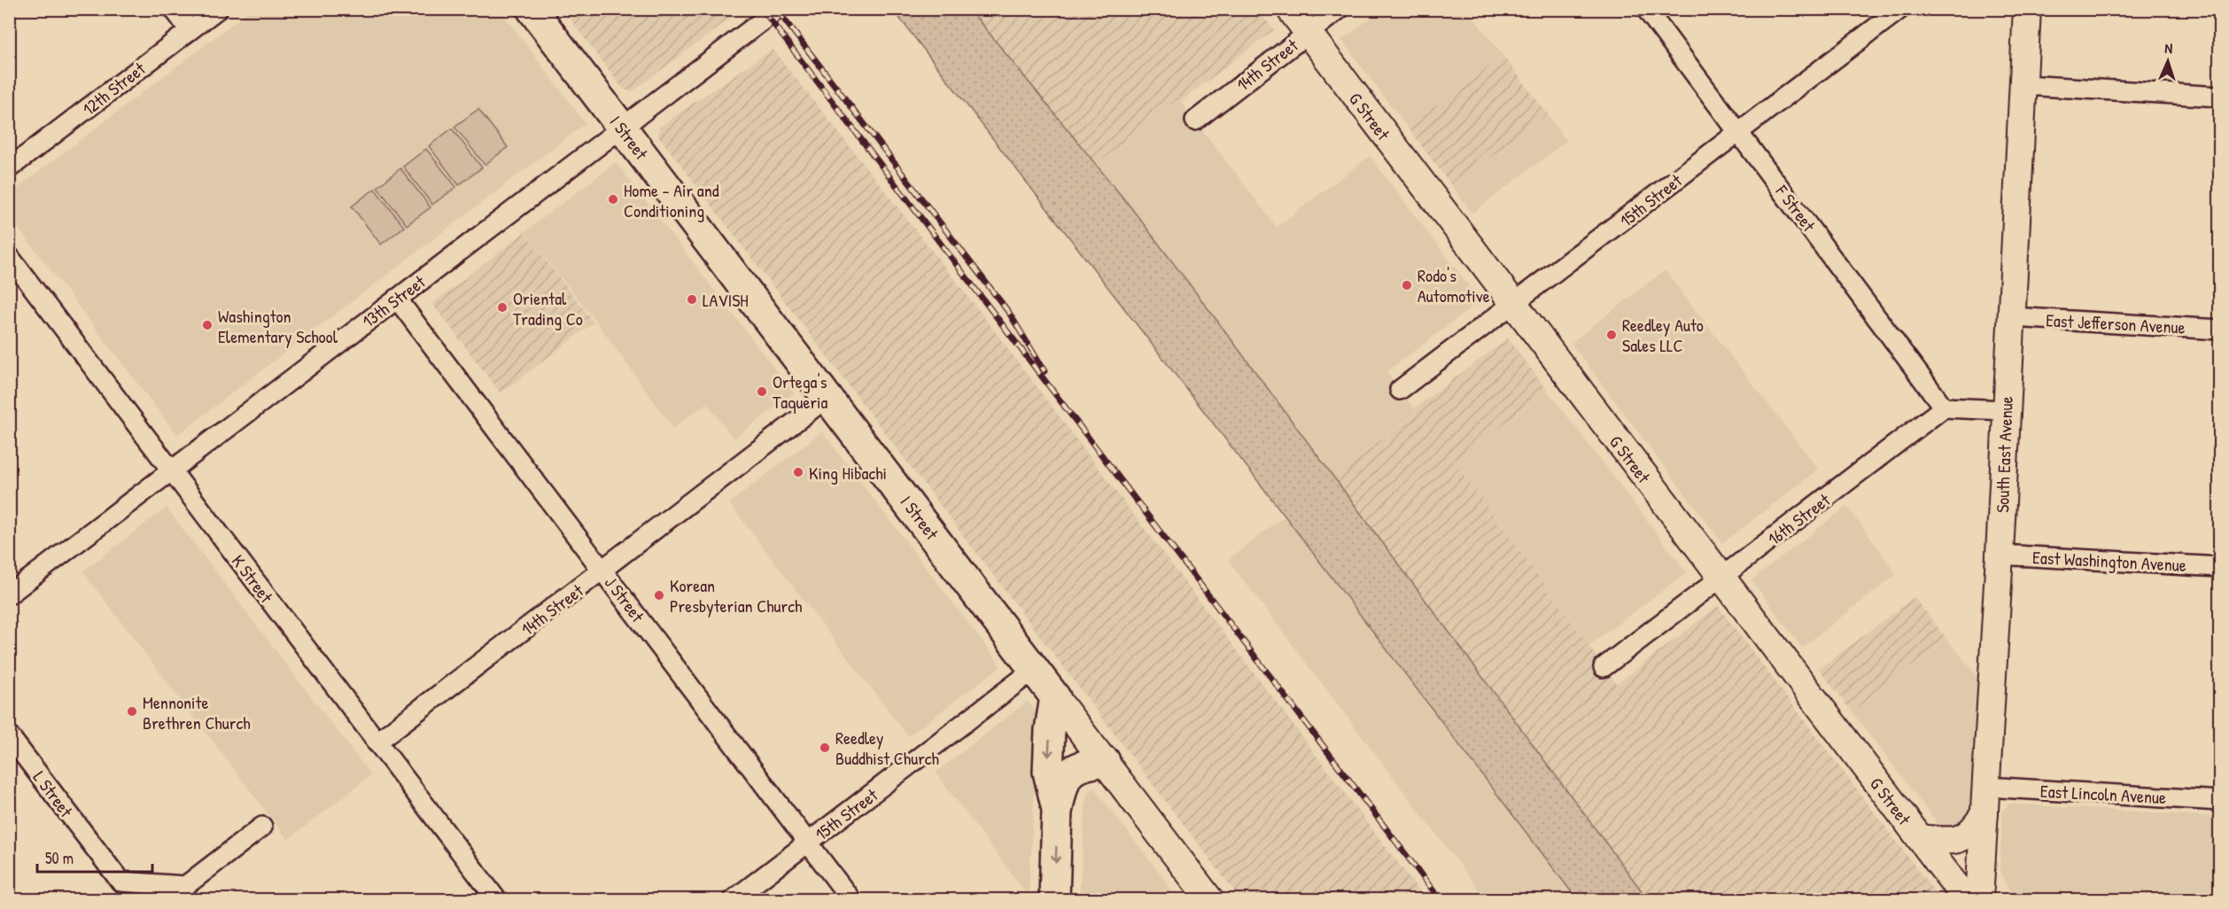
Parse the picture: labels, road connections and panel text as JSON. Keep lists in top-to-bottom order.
{
  "streets": {
    "main road": ["I Street"],
    "street": [
      "14th Street",
      "12th Street",
      "G Street",
      "15th Street",
      "F Street",
      "13th Street",
      "East Jefferson Avenue",
      "South East Avenue",
      "16th Street",
      "East Washington Avenue",
      "K Street",
      "J Street",
      "L Street",
      "East Lincoln Avenue"
    ]
  },
  "crossings": [
    ["14th Street", "G Street"],
    ["14th Street", "I Street"],
    ["14th Street", "K Street"],
    ["14th Street", "J Street"],
    ["G Street", "15th Street"],
    ["G Street", "South East Avenue"],
    ["G Street", "16th Street"],
    ["I Street", "15th Street"],
    ["I Street", "13th Street"],
    ["15th Street", "F Street"],
    ["15th Street", "J Street"],
    ["F Street", "16th Street"],
    ["13th Street", "K Street"],
    ["13th Street", "J Street"],
    ["East Jefferson Avenue", "South East Avenue"],
    ["South East Avenue", "East Washington Avenue"],
    ["South East Avenue", "East Lincoln Avenue"]
  ],
  "places": [
    "Home - Air and Conditioning",
    "Rodo's Automotive",
    "LAVISH",
    "Oriental Trading Co",
    "Washington Elementary School",
    "Reedley Auto Sales LLC",
    "Ortega's Taqueria",
    "King Hibachi",
    "Korean Presbyterian Church",
    "Mennonite Brethren Church",
    "Reedley Buddhist Church"
  ],
  "scale_bar": "50 m",
  "north": "top"
}
